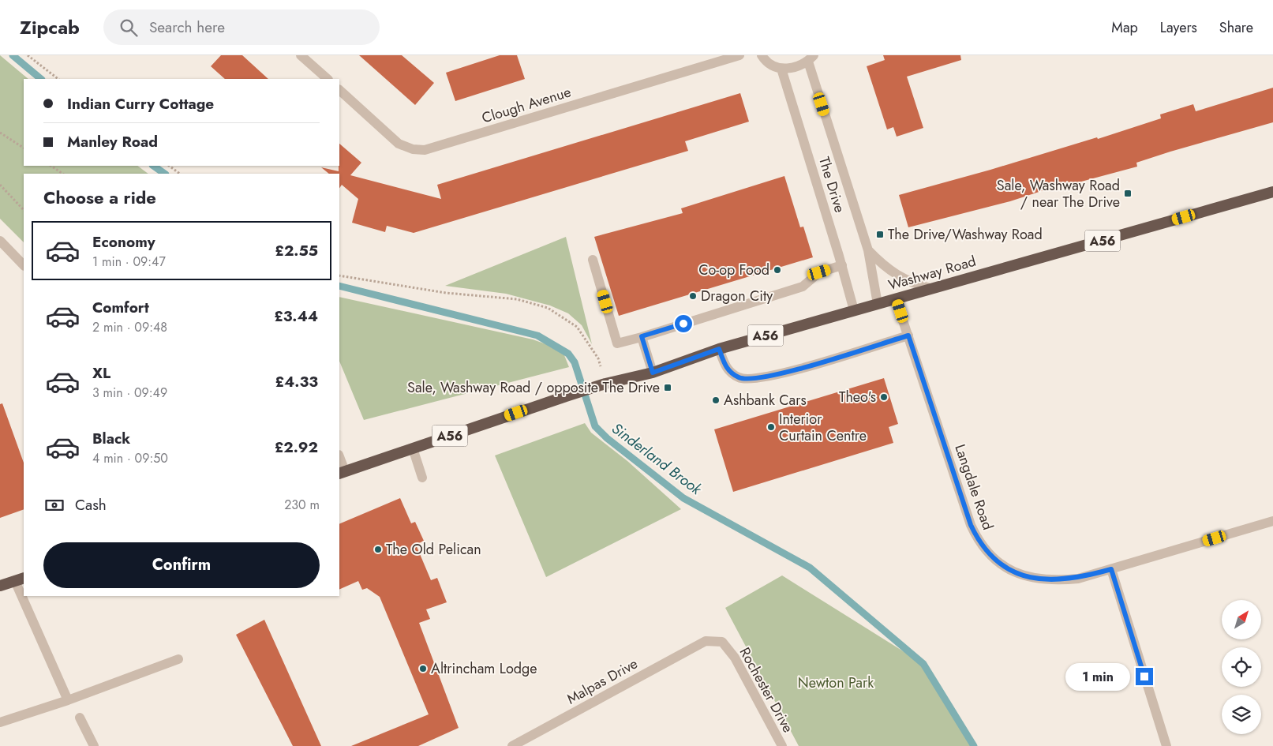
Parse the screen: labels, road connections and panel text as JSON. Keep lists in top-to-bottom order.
{
  "streets": {
    "highway": ["A56", "Washway Road"],
    "street": [
      "Clough Avenue",
      "The Drive",
      "Langdale Road",
      "Malpas Drive",
      "Rochester Drive"
    ]
  },
  "crossings": [
    ["The Drive", "Washway Road"],
    ["A56", "Washway Road"],
    ["Washway Road", "Langdale Road"],
    ["Malpas Drive", "Rochester Drive"]
  ],
  "water": ["Sinderland Brook"],
  "parks": ["Newton Park"],
  "places": {
    "transit": ["Sale, Washway Road / near The Drive", "The Drive/Washway Road", "Sale, Washway Road / opposite The Drive"],
    "other": [
      "Co-op Food",
      "Dragon City",
      "Theo's",
      "Ashbank Cars",
      "Interior Curtain Centre",
      "The Old Pelican",
      "Altrincham Lodge"
    ]
  },
  "north": "top right",
  "page": {
    "header": "Zipcab",
    "search": "Search here",
    "nav": ["Map", "Layers", "Share"],
    "banner": ["Indian Curry Cottage", "Manley Road"],
    "heading": "Choose a ride",
    "list": [
      {
        "name": "Economy",
        "note": "1 min · 09:47",
        "value": "£2.55"
      },
      {
        "name": "Comfort",
        "note": "2 min · 09:48",
        "value": "£3.44"
      },
      {
        "name": "XL",
        "note": "3 min · 09:49",
        "value": "£4.33"
      },
      {
        "name": "Black",
        "note": "4 min · 09:50",
        "value": "£2.92"
      }
    ],
    "pay": ["Cash", "230 m"],
    "buttons": "Confirm",
    "bubble": "1 min"
  }
}
